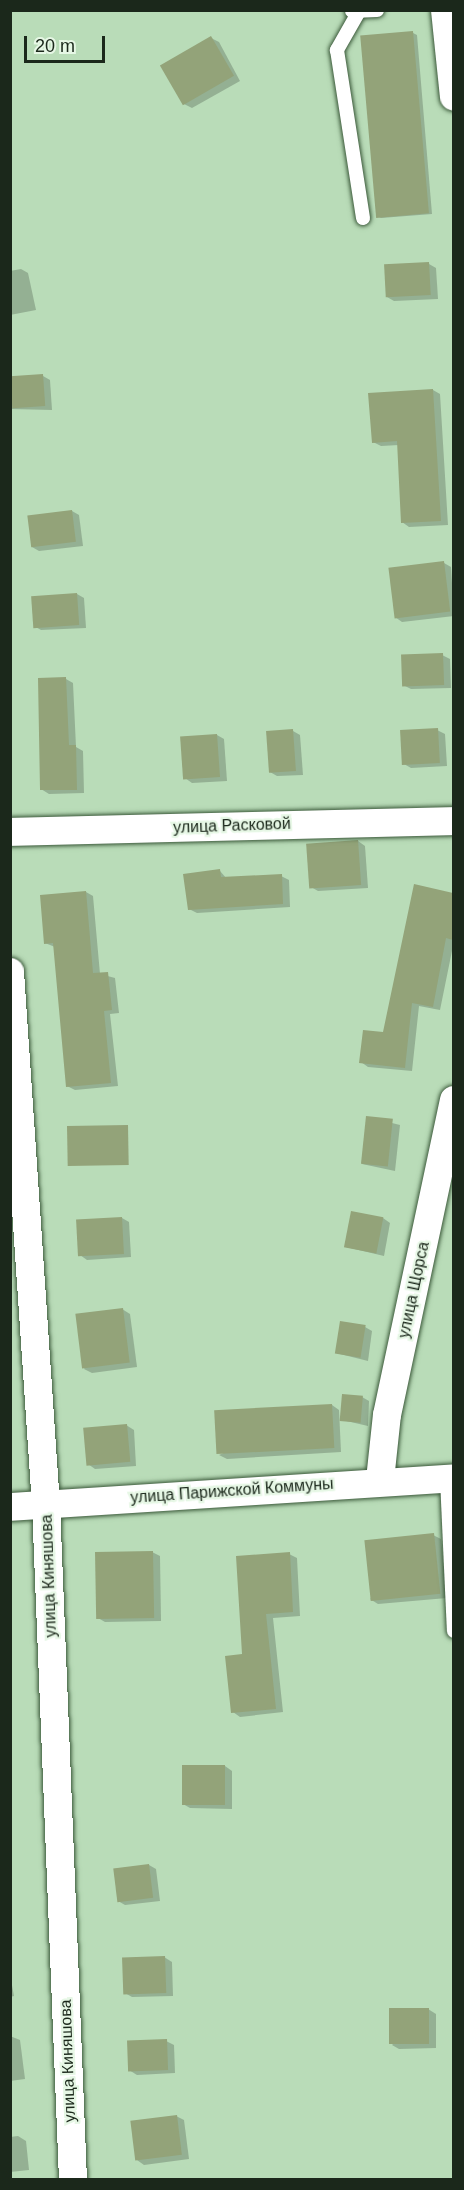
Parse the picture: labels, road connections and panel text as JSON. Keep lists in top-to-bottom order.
{
  "streets": {
    "street": [
      "улица Расковой",
      "улица Щорса",
      "улица Парижской Коммуны",
      "улица Киняшова"
    ]
  },
  "crossings": [
    ["улица Щорса", "улица Парижской Коммуны"],
    ["улица Парижской Коммуны", "улица Киняшова"]
  ],
  "scale_bar": "20 m"
}
